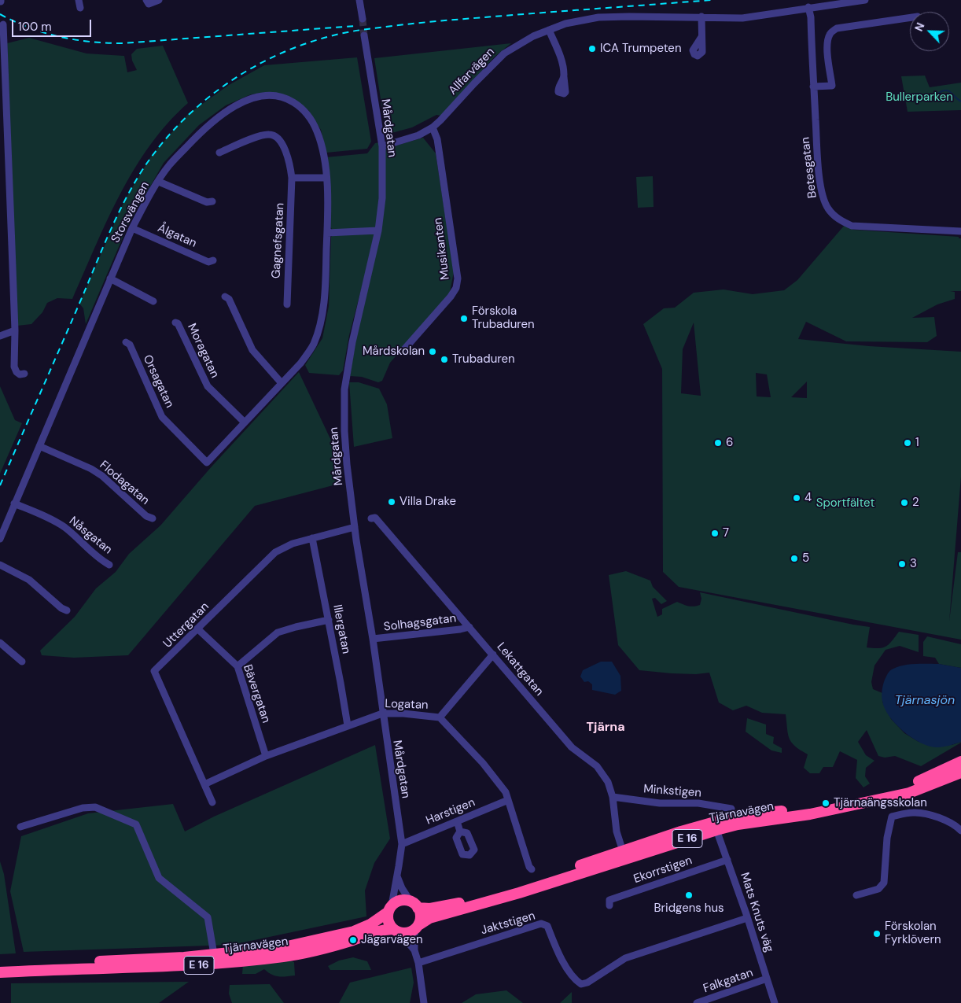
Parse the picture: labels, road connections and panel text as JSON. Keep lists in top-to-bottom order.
{
  "streets": {
    "highway": ["Tjärnavägen", "E 16"],
    "street": [
      "Allfarvägen",
      "Mårdgatan",
      "Betesgatan",
      "Storsvängen",
      "Ålgatan",
      "Gagnefsgatan",
      "Musikanten",
      "Moragatan",
      "Orsagatan",
      "Flodagatan",
      "Nåsgatan",
      "Solhagsgatan",
      "Uttergatan",
      "Illergatan",
      "Lekattgatan",
      "Bävergatan",
      "Logatan",
      "Minkstigen",
      "Harstigen",
      "Ekorrstigen",
      "Mats Knuts väg",
      "Jaktstigen",
      "Falkgatan"
    ]
  },
  "crossings": [
    ["Allfarvägen", "Mårdgatan"],
    ["Allfarvägen", "Betesgatan"],
    ["Allfarvägen", "Musikanten"],
    ["Mårdgatan", "Solhagsgatan"],
    ["Mårdgatan", "Uttergatan"],
    ["Mårdgatan", "Logatan"],
    ["Mårdgatan", "Harstigen"],
    ["Mårdgatan", "Tjärnavägen"],
    ["Mårdgatan", "E 16"],
    ["Storsvängen", "Ålgatan"],
    ["Storsvängen", "Moragatan"],
    ["Storsvängen", "Orsagatan"],
    ["Storsvängen", "Flodagatan"],
    ["Storsvängen", "Nåsgatan"],
    ["Solhagsgatan", "Lekattgatan"],
    ["Uttergatan", "Illergatan"],
    ["Uttergatan", "Bävergatan"],
    ["Uttergatan", "Logatan"],
    ["Illergatan", "Logatan"],
    ["Lekattgatan", "Minkstigen"],
    ["Lekattgatan", "Tjärnavägen"],
    ["Bävergatan", "Logatan"],
    ["Logatan", "Harstigen"],
    ["Tjärnavägen", "E 16"],
    ["Tjärnavägen", "Mats Knuts väg"],
    ["Ekorrstigen", "Mats Knuts väg"],
    ["Mats Knuts väg", "Jaktstigen"],
    ["Mats Knuts väg", "Falkgatan"]
  ],
  "districts": ["Tjärna"],
  "water": ["Tjärnasjön"],
  "parks": ["Bullerparken", "Sportfältet"],
  "places": [
    "ICA Trumpeten",
    "Förskola Trubaduren",
    "Mårdskolan",
    "Trubaduren",
    "6",
    "1",
    "4",
    "Villa Drake",
    "2",
    "7",
    "5",
    "3",
    "Tjärnaängsskolan",
    "Bridgens hus",
    "Förskolan Fyrklövern",
    "Jägarvägen"
  ],
  "scale_bar": "100 m",
  "north": "top left"
}
